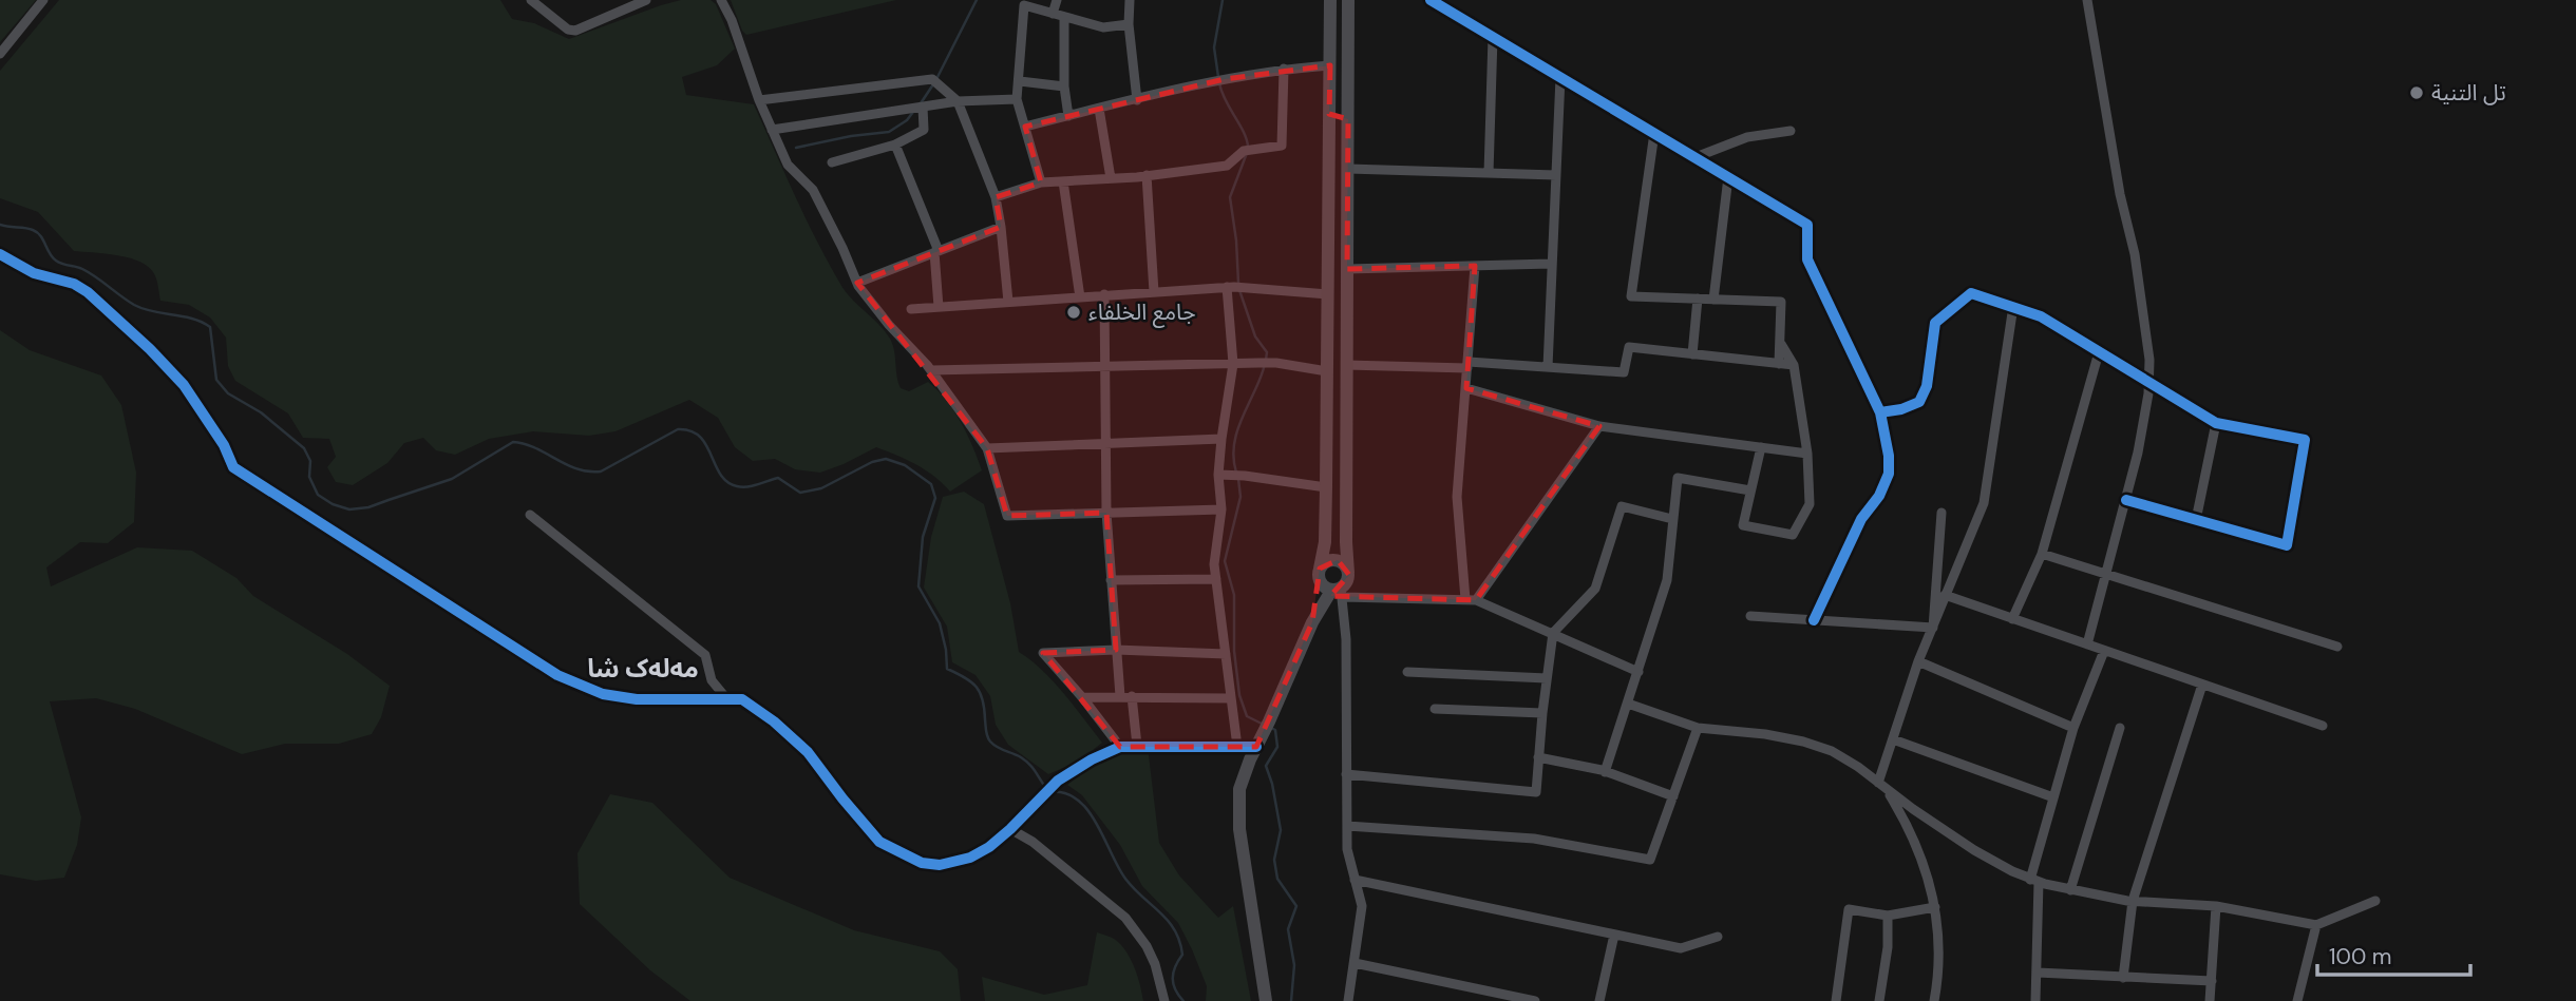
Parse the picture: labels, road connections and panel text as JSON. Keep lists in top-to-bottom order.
{
  "districts": ["مەلەک شا"],
  "places": ["تل التنية", "جامع الخلفاء"],
  "scale_bar": "100 m"
}
